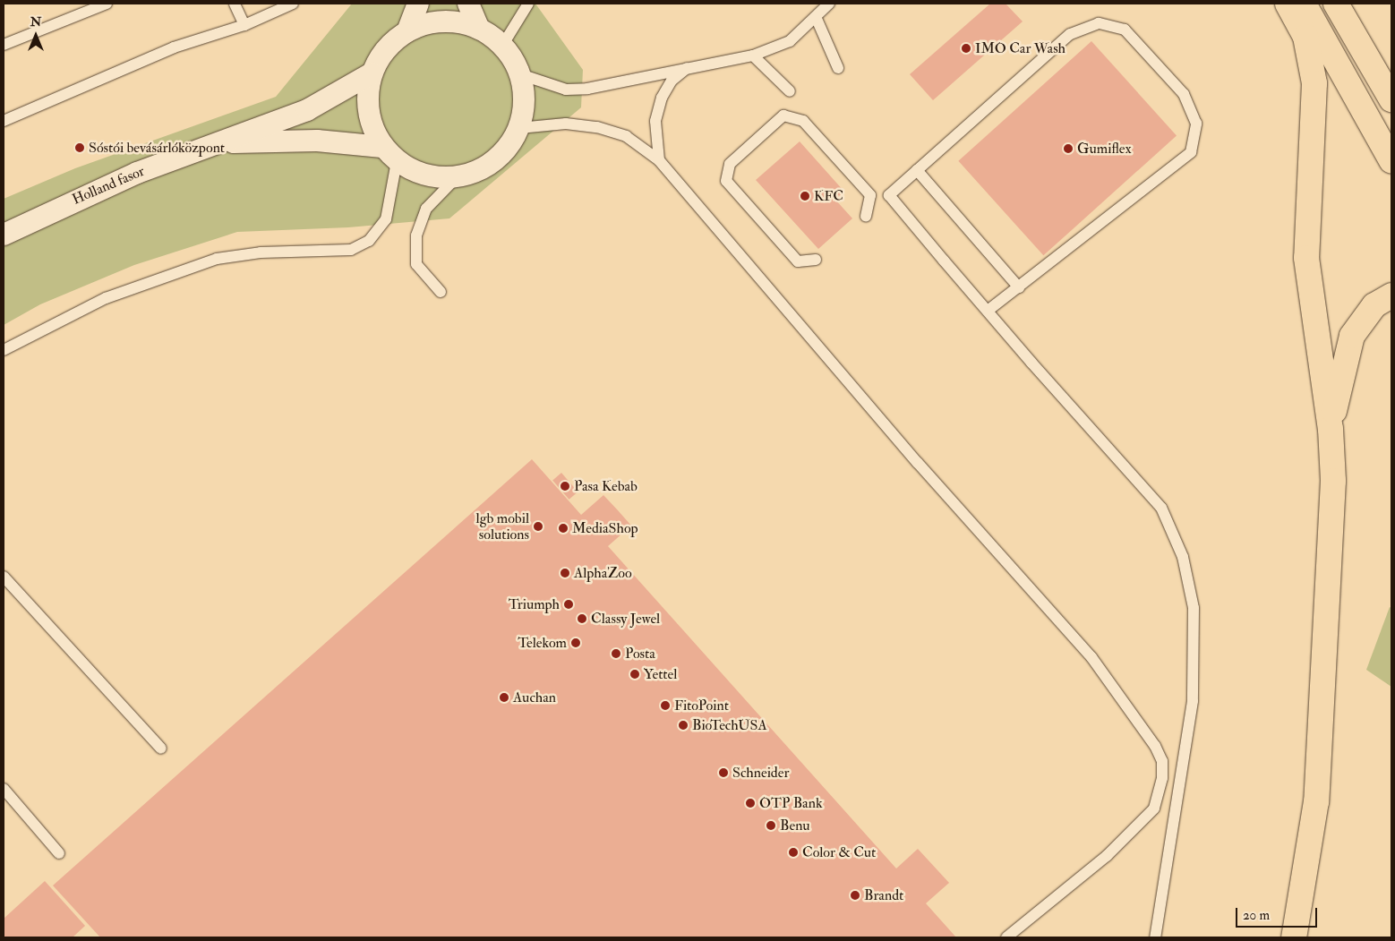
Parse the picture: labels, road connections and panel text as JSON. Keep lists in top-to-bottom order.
{
  "streets": {
    "street": ["Holland fasor"]
  },
  "places": [
    "IMO Car Wash",
    "Sóstói bevásárlóközpont",
    "Gumiflex",
    "KFC",
    "Pasa Kebab",
    "lgb mobil solutions",
    "MediaShop",
    "AlphaZoo",
    "Triumph",
    "Classy Jewel",
    "Telekom",
    "Posta",
    "Yettel",
    "Auchan",
    "FitoPoint",
    "BioTechUSA",
    "Schneider",
    "OTP Bank",
    "Benu",
    "Color & Cut",
    "Brandt"
  ],
  "scale_bar": "20 m",
  "north": "top"
}
